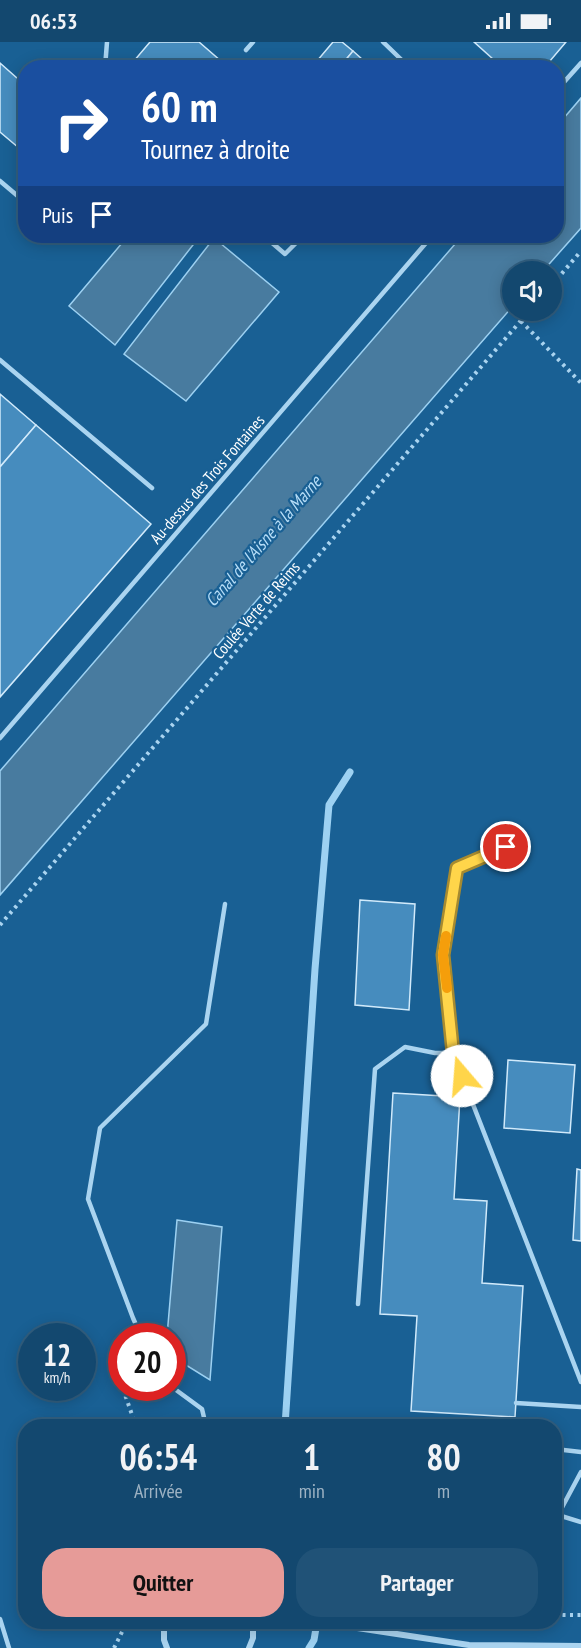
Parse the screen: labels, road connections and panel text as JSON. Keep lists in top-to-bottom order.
{
  "streets": {
    "lane": ["Au-dessus des Trois Fontaines"],
    "path": ["Coulée Verte de Reims"]
  },
  "water": ["Canal de l'Aisne à la Marne"],
  "page": {
    "status": "06:53",
    "turn": ["60 m", "Tournez à droite"],
    "then": "Puis",
    "speed": "12 km/h",
    "limit": "20",
    "eta": [
      "06:54",
      "Arrivée",
      "1",
      "min",
      "80",
      "m"
    ],
    "buttons": ["Quitter", "Partager"]
  }
}
